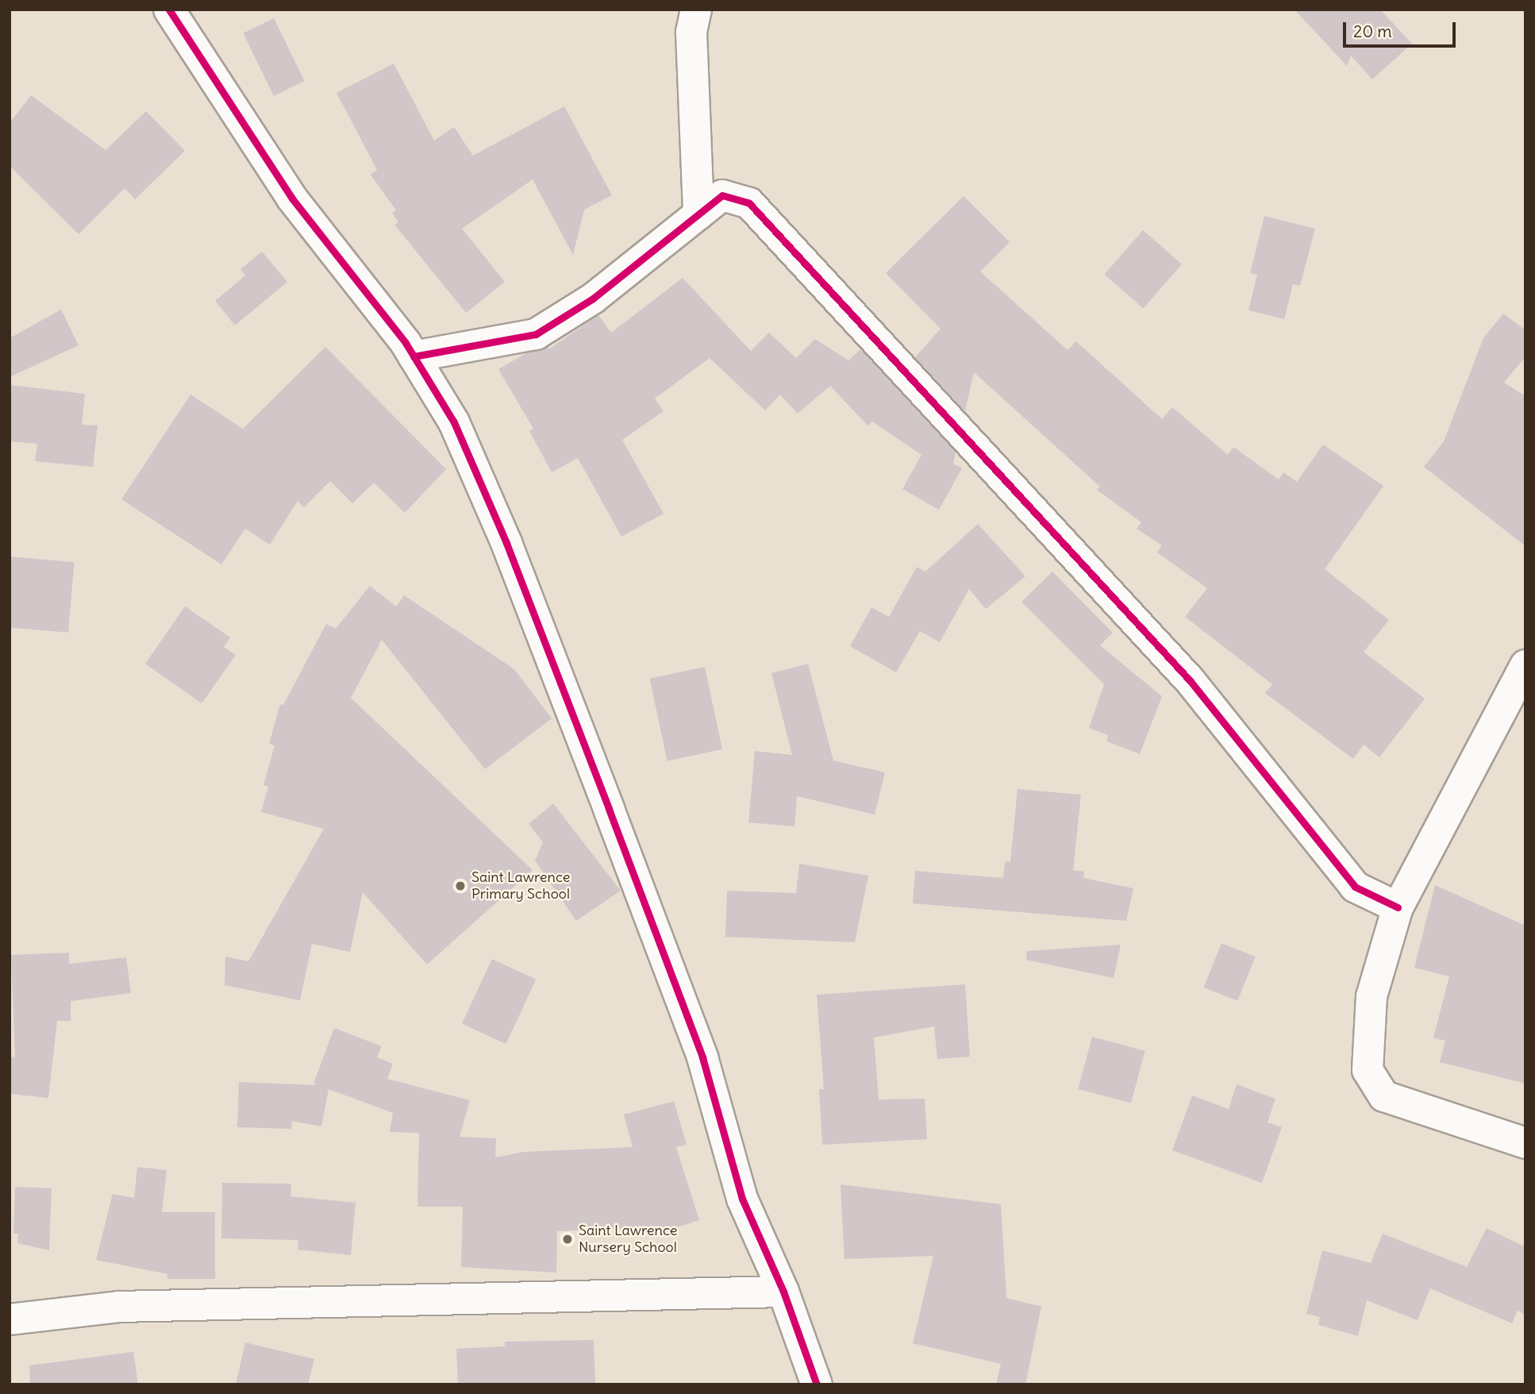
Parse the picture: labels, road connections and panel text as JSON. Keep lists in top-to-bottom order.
{
  "places": ["Saint Lawrence Primary School", "Saint Lawrence Nursery School"],
  "scale_bar": "20 m"
}
